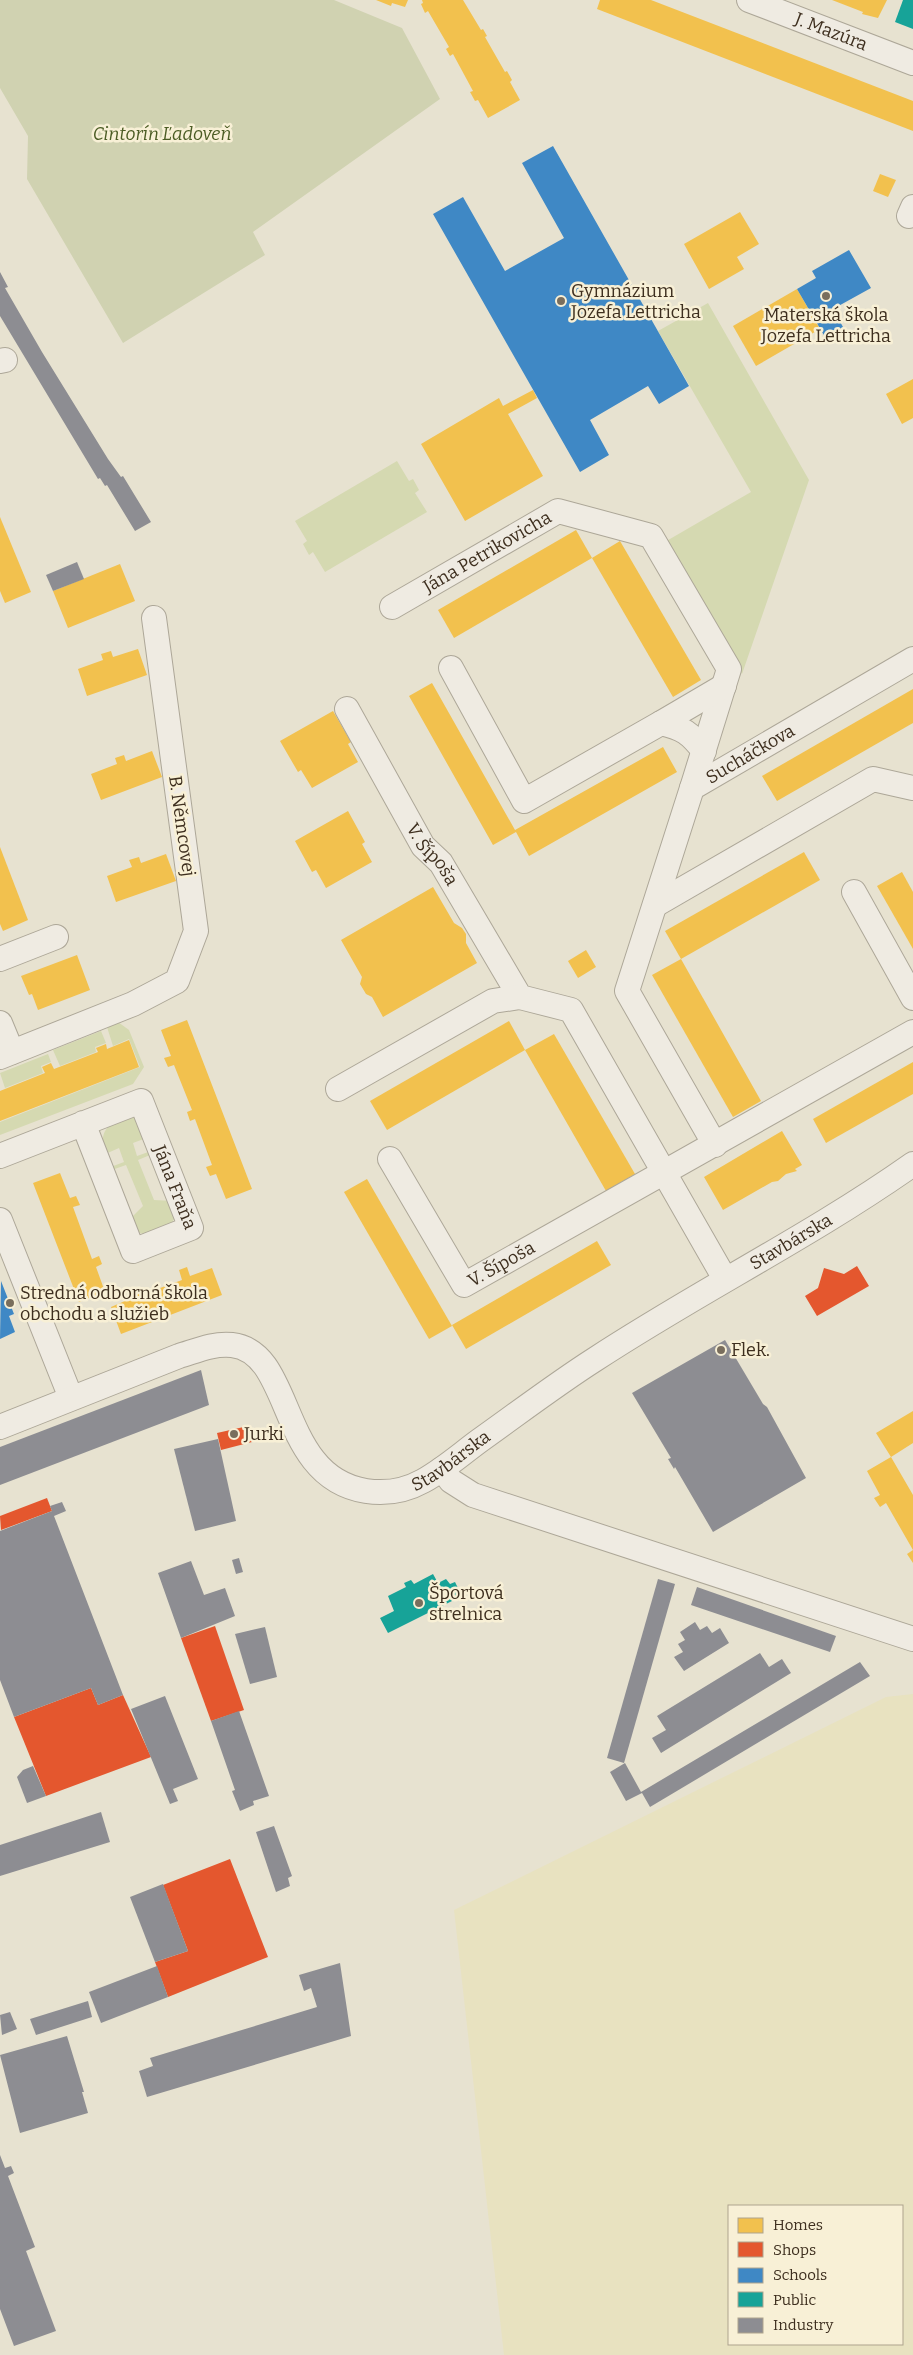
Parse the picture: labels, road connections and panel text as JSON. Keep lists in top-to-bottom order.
{
  "streets": {
    "street": [
      "J. Mazúra",
      "Jána Petrikovicha",
      "Sucháčkova",
      "B. Němcovej",
      "V. Šípoša",
      "Jána Fraňa",
      "Stavbárska"
    ]
  },
  "crossings": [
    ["Jána Petrikovicha", "Sucháčkova"]
  ],
  "parks": ["Cintorín Ľadoveň"],
  "places": [
    "Materská škola Jozefa Lettricha",
    "Gymnázium Jozefa Lettricha",
    "Stredná odborná škola obchodu a služieb",
    "Flek.",
    "Jurki",
    "Športová strelnica"
  ],
  "legend": [
    "Homes",
    "Shops",
    "Schools",
    "Public",
    "Industry"
  ]
}
